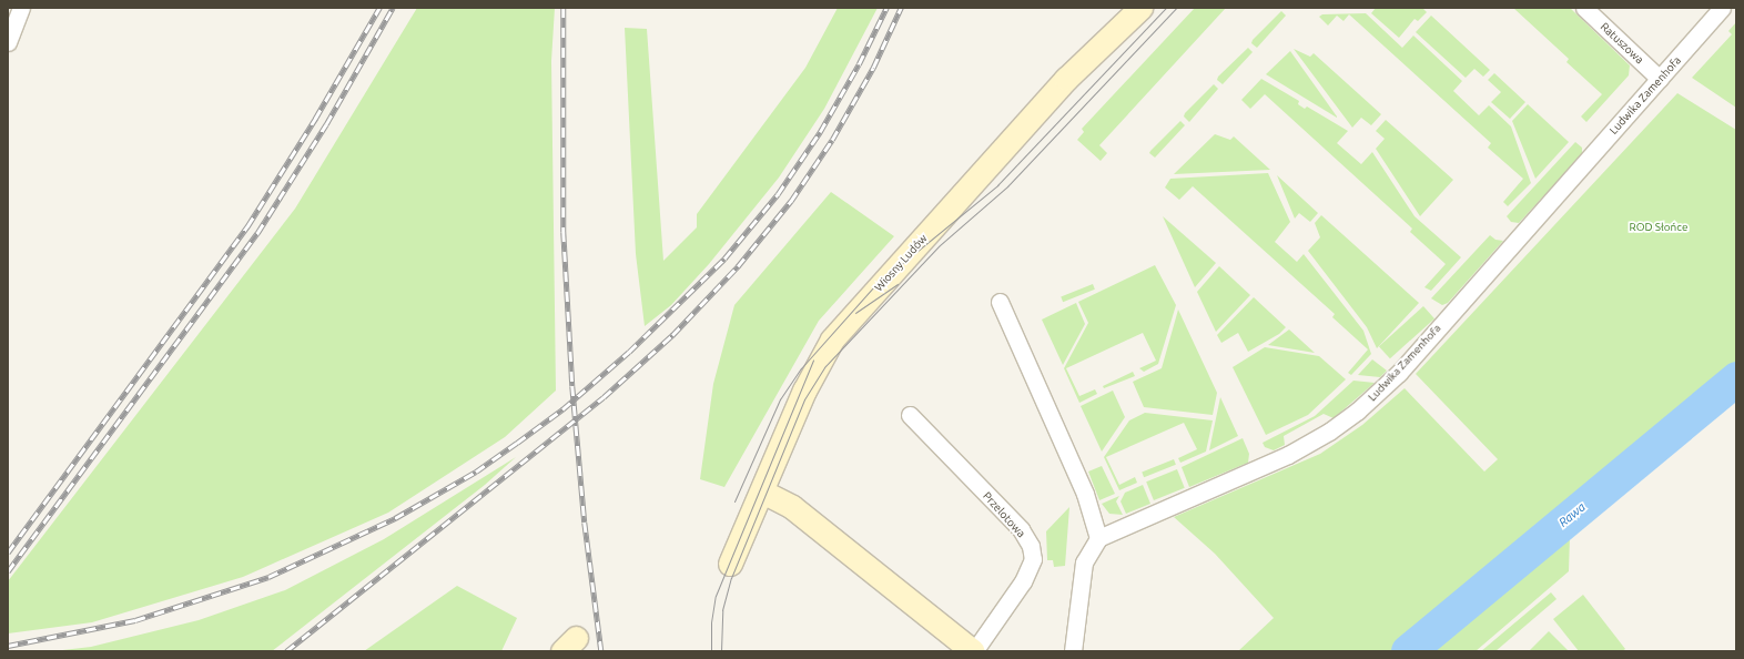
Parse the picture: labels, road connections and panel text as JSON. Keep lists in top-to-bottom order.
{
  "streets": {
    "street": [
      "Ratuszowa",
      "Ludwika Zamenhofa",
      "Wiosny Ludów",
      "Przelotowa"
    ]
  },
  "crossings": [
    ["Ratuszowa", "Ludwika Zamenhofa"],
    ["Wiosny Ludów", "Przelotowa"]
  ],
  "water": ["Rawa"],
  "parks": ["ROD Słońce"]
}
